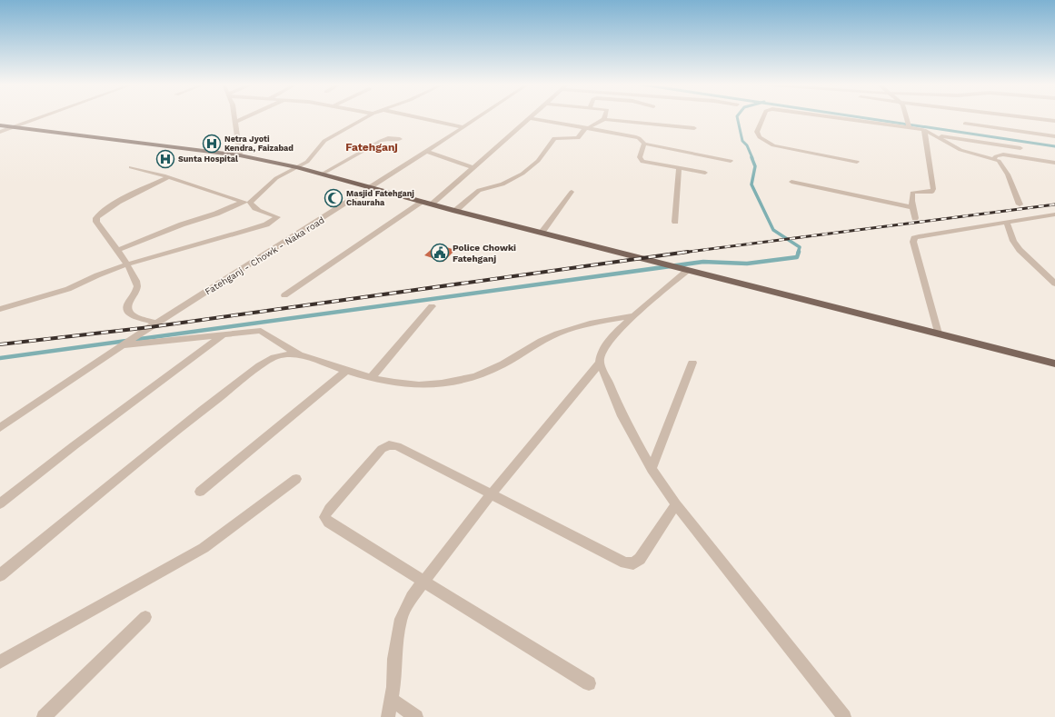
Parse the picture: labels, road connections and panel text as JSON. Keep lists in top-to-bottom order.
{
  "streets": {
    "street": ["Fatehganj - Chowk - Naka road"]
  },
  "districts": ["Fatehganj"],
  "places": {
    "hospital": ["Netra Jyoti Kendra, Faizabad", "Sunta Hospital"],
    "mosque": ["Masjid Fatehganj Chauraha"],
    "public building": ["Police Chowki Fatehganj"]
  }
}
